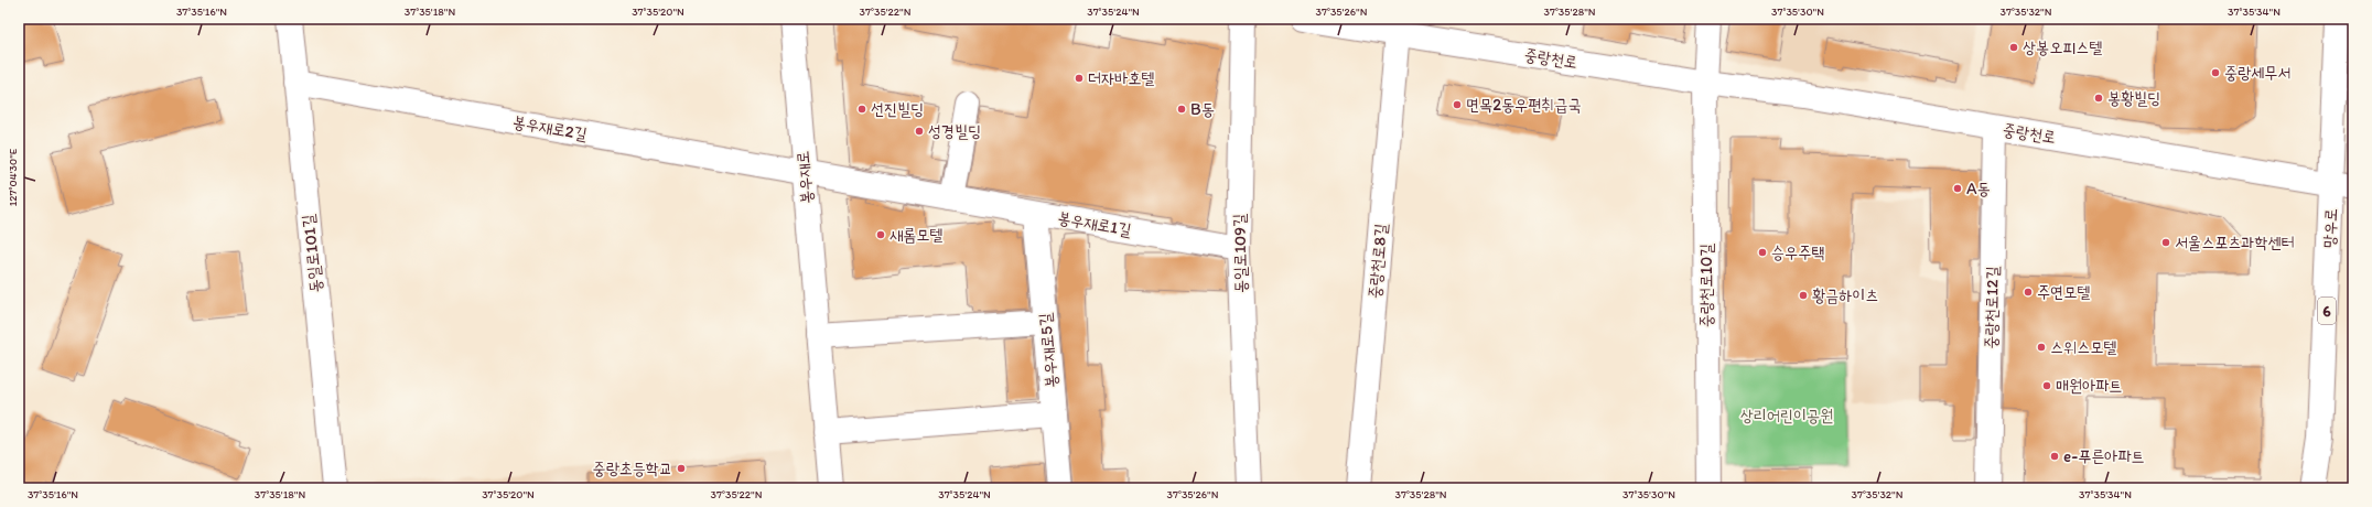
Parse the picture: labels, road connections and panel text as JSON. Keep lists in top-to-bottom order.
{
  "streets": {
    "street": [
      "중랑천로",
      "봉우재로2길",
      "봉우재로",
      "봉우재로1길",
      "망우로",
      "동일로101길",
      "동일로109길",
      "중랑천로8길",
      "중랑천로10길",
      "중랑천로12길",
      "6",
      "봉우재로5길"
    ]
  },
  "crossings": [
    ["중랑천로", "망우로"],
    ["중랑천로", "중랑천로8길"],
    ["중랑천로", "중랑천로10길"],
    ["중랑천로", "중랑천로12길"],
    ["봉우재로2길", "봉우재로"],
    ["봉우재로2길", "봉우재로1길"],
    ["봉우재로2길", "동일로101길"],
    ["봉우재로", "봉우재로1길"],
    ["봉우재로1길", "동일로109길"],
    ["봉우재로1길", "봉우재로5길"]
  ],
  "parks": ["상리어린이공원"],
  "places": [
    "상봉오피스텔",
    "중랑세무서",
    "더자바호텔",
    "봉황빌딩",
    "면목2동우편취급국",
    "선진빌딩",
    "B동",
    "성경빌딩",
    "A동",
    "새롬모텔",
    "서울스포츠과학센터",
    "승우주택",
    "주연모텔",
    "황금하이츠",
    "스위스모텔",
    "매원아파트",
    "e-푸른아파트",
    "중랑초등학교"
  ],
  "coordinates": [
    "37°35'16\"N",
    "37°35'18\"N",
    "37°35'20\"N",
    "37°35'22\"N",
    "37°35'24\"N",
    "37°35'26\"N",
    "37°35'28\"N",
    "37°35'30\"N",
    "37°35'32\"N",
    "37°35'34\"N",
    "127°04'30\"E"
  ]
}
